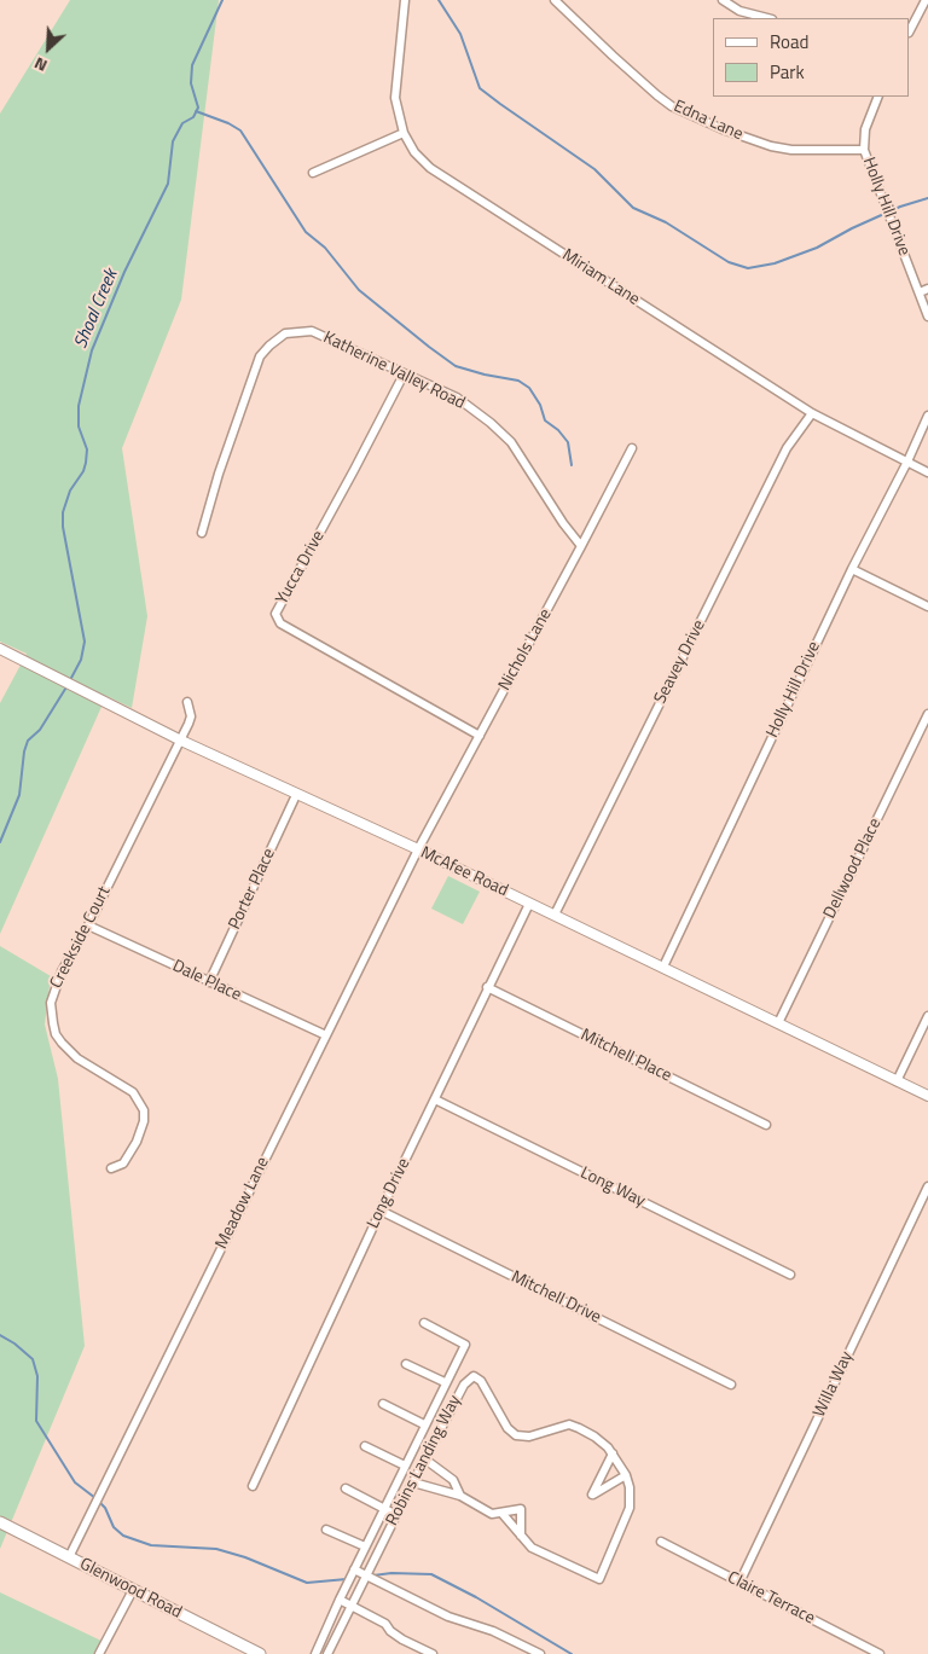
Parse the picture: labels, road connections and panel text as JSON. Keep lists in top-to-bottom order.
{
  "streets": {
    "main road": ["Glenwood Road"],
    "street": [
      "Edna Lane",
      "Holly Hill Drive",
      "Miriam Lane",
      "Katherine Valley Road",
      "Yucca Drive",
      "Nichols Lane",
      "Seavey Drive",
      "Dellwood Place",
      "McAfee Road",
      "Porter Place",
      "Creekside Court",
      "Dale Place",
      "Mitchell Place",
      "Long Way",
      "Long Drive",
      "Meadow Lane",
      "Mitchell Drive",
      "Willa Way",
      "Robins Landing Way",
      "Claire Terrace"
    ]
  },
  "crossings": [
    ["Edna Lane", "Holly Hill Drive"],
    ["Holly Hill Drive", "Miriam Lane"],
    ["Holly Hill Drive", "McAfee Road"],
    ["Miriam Lane", "Seavey Drive"],
    ["Katherine Valley Road", "Yucca Drive"],
    ["Katherine Valley Road", "Nichols Lane"],
    ["Yucca Drive", "Nichols Lane"],
    ["Nichols Lane", "McAfee Road"],
    ["Nichols Lane", "Meadow Lane"],
    ["Seavey Drive", "McAfee Road"],
    ["Dellwood Place", "McAfee Road"],
    ["McAfee Road", "Porter Place"],
    ["McAfee Road", "Creekside Court"],
    ["McAfee Road", "Long Drive"],
    ["McAfee Road", "Meadow Lane"],
    ["Porter Place", "Dale Place"],
    ["Creekside Court", "Dale Place"],
    ["Dale Place", "Meadow Lane"],
    ["Mitchell Place", "Long Drive"],
    ["Long Way", "Long Drive"],
    ["Long Drive", "Mitchell Drive"],
    ["Meadow Lane", "Glenwood Road"],
    ["Willa Way", "Claire Terrace"]
  ],
  "water": ["Shoal Creek"],
  "legend": ["Road", "Park"],
  "north": "bottom left"
}
